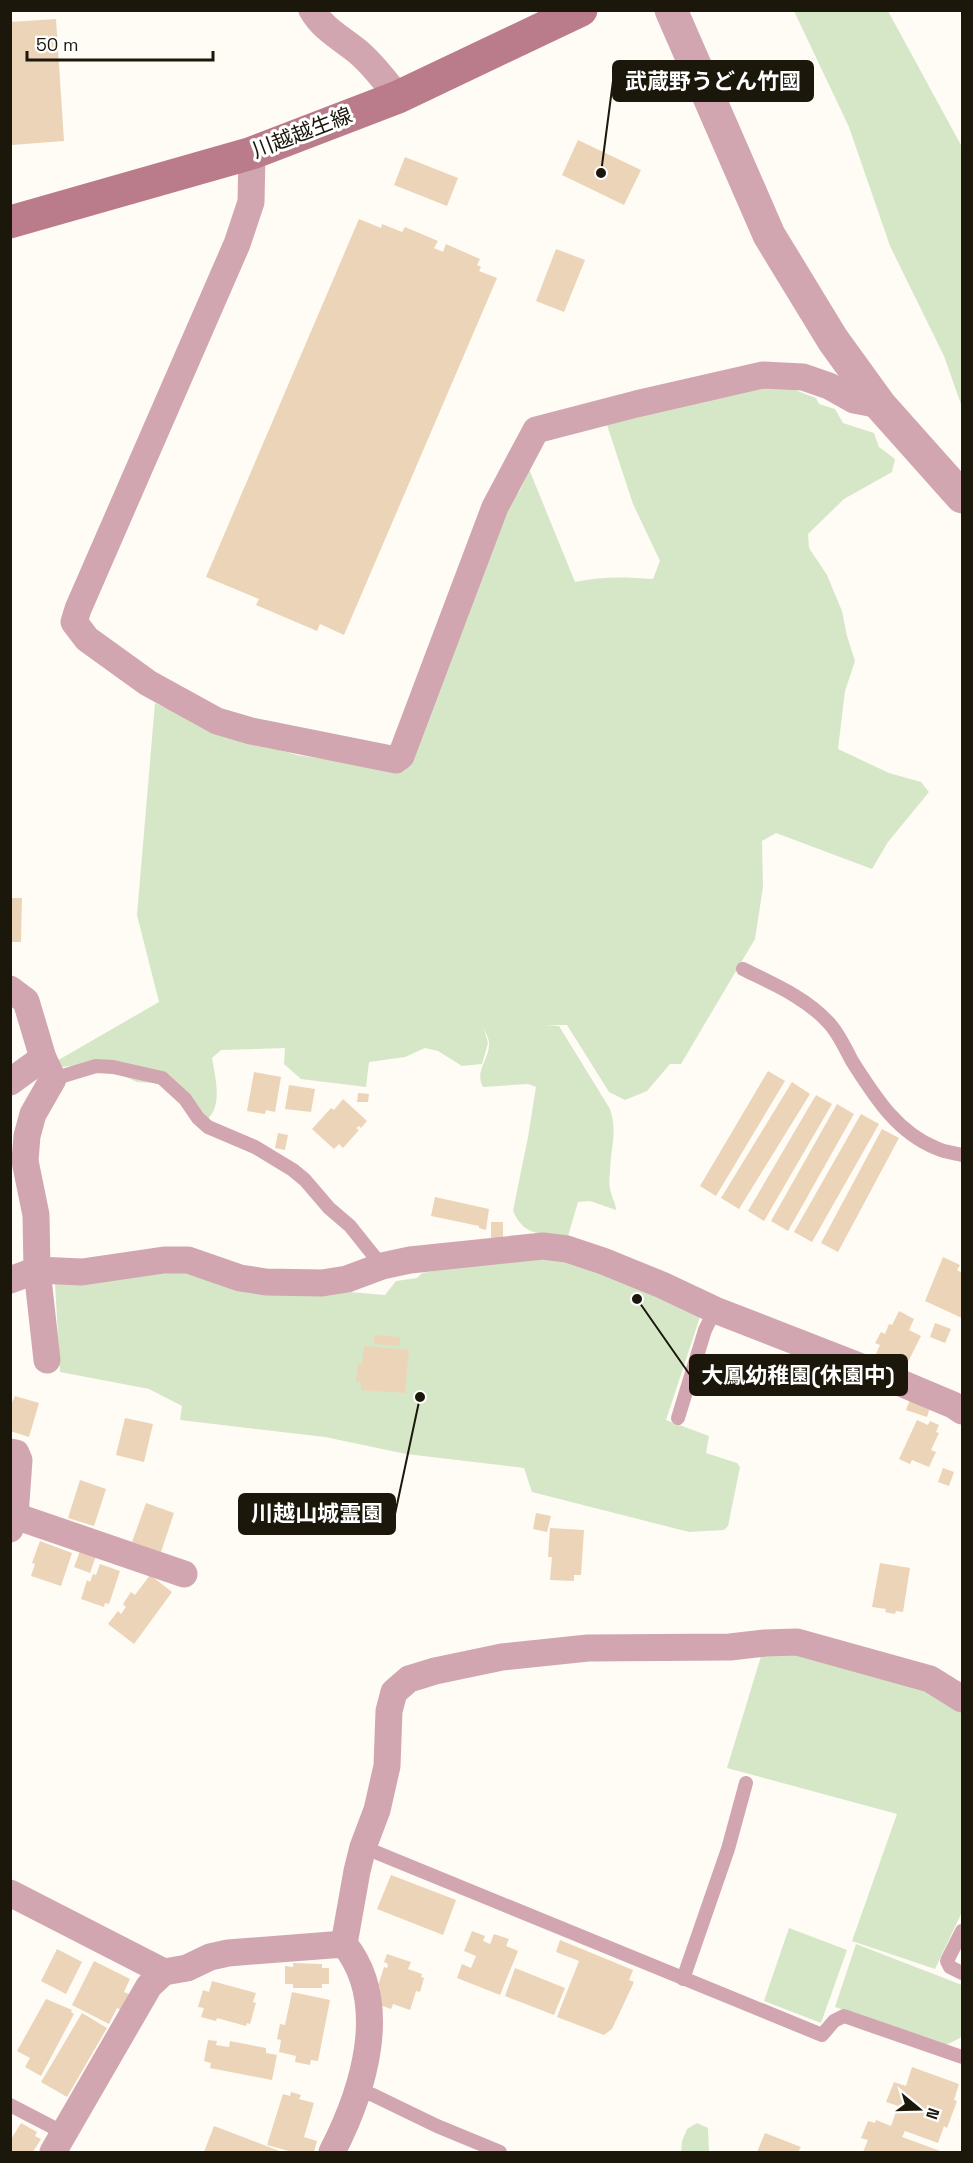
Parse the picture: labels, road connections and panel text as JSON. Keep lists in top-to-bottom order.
{
  "streets": {
    "main road": ["川越越生線"]
  },
  "places": ["武蔵野うどん竹國", "大鳳幼稚園(休園中)", "川越山城霊園"],
  "scale_bar": "50 m",
  "north": "right"
}
